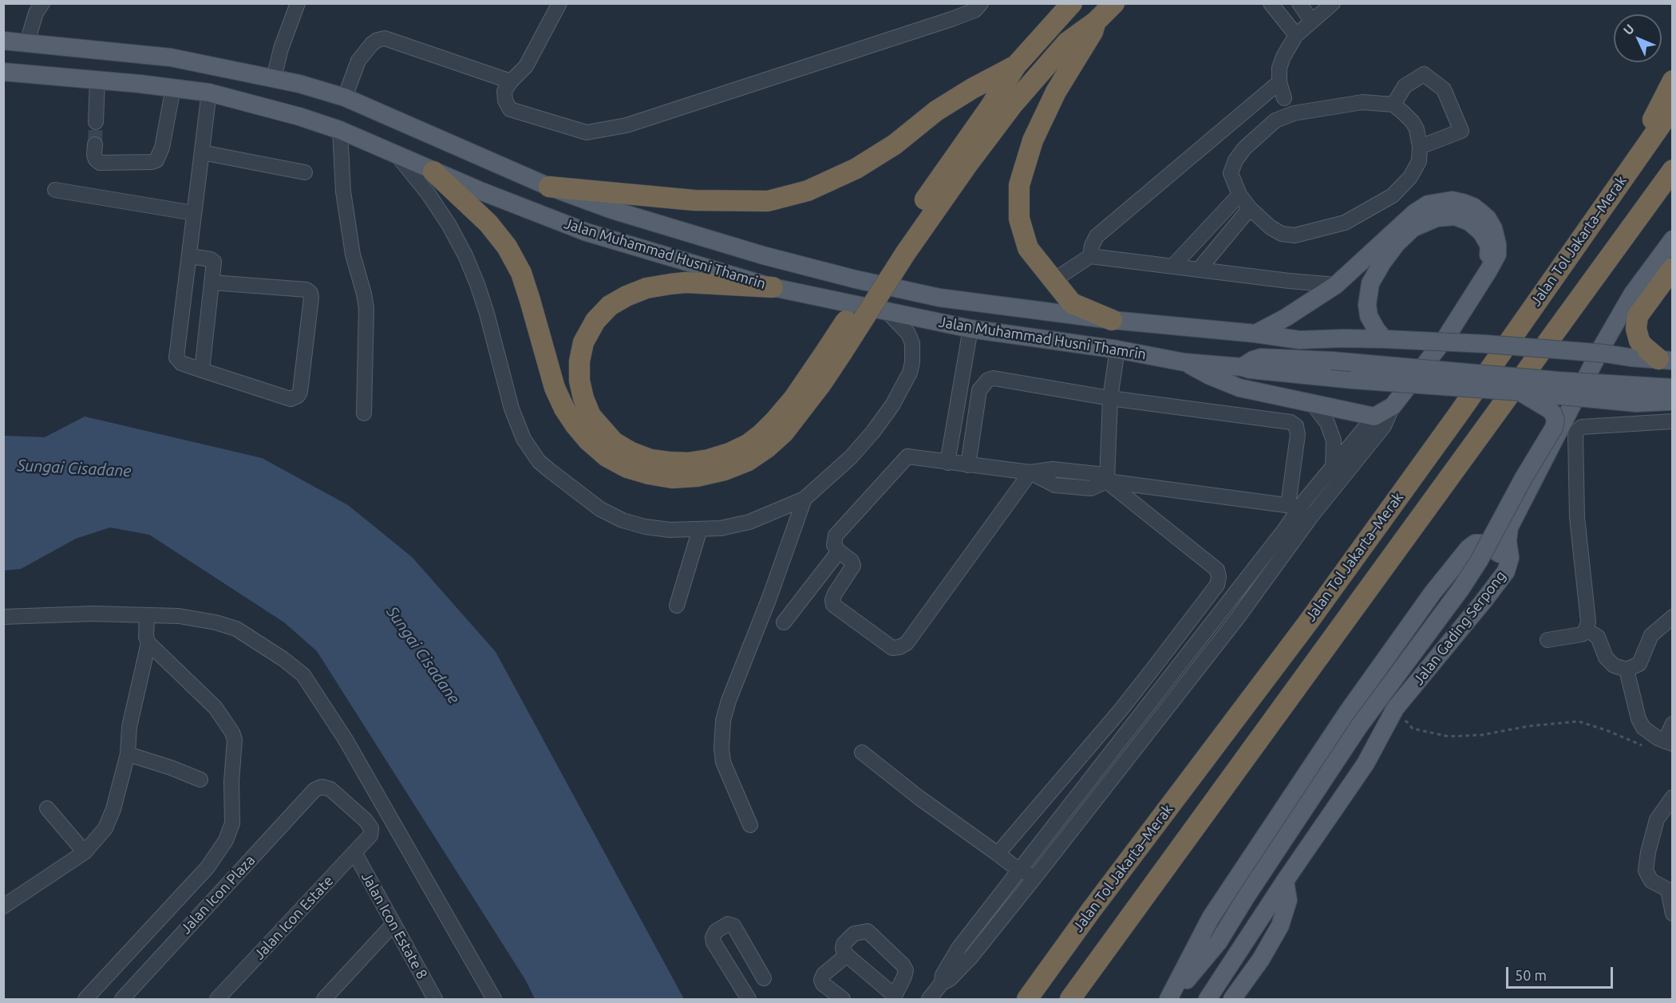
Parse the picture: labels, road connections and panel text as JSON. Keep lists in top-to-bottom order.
{
  "streets": {
    "highway": ["Jalan Tol Jakarta–Merak"],
    "main road": ["Jalan Muhammad Husni Thamrin", "Jalan Gading Serpong"],
    "street": ["Jalan Icon Plaza", "Jalan Icon Estate", "Jalan Icon Estate 8"]
  },
  "crossings": [
    ["Jalan Muhammad Husni Thamrin", "Jalan Gading Serpong"],
    ["Jalan Icon Plaza", "Jalan Icon Estate"],
    ["Jalan Icon Estate", "Jalan Icon Estate 8"]
  ],
  "water": ["Sungai Cisadane"],
  "scale_bar": "50 m",
  "north": "top left"
}
